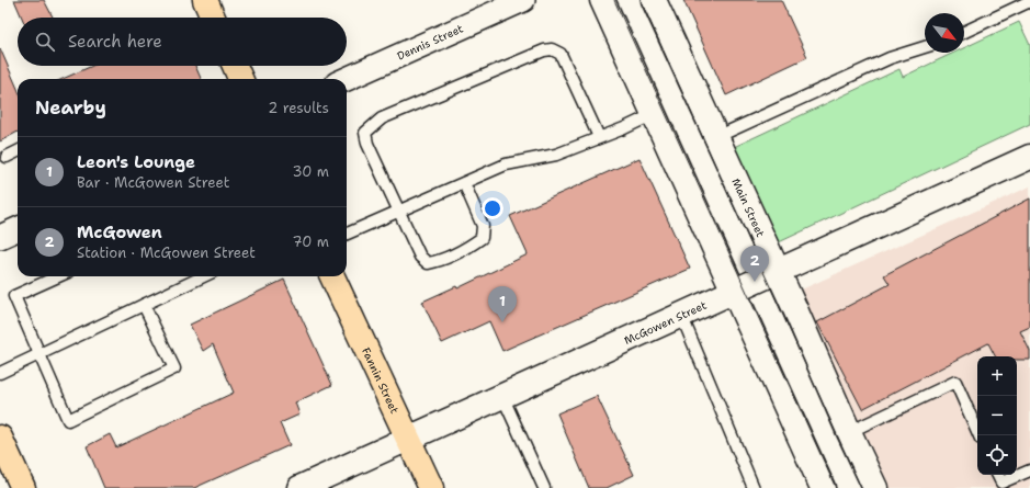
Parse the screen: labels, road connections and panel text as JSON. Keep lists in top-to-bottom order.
{
  "streets": {
    "main road": ["Main Street", "McGowen Street", "Fannin Street"],
    "street": ["Dennis Street"]
  },
  "crossings": [
    ["Main Street", "McGowen Street"],
    ["McGowen Street", "Fannin Street"]
  ],
  "north": "bottom right",
  "page": {
    "search": "Search here",
    "heading": ["Nearby", "2 results"],
    "list": [
      {
        "mark": "1",
        "name": "Leon's Lounge",
        "note": "Bar · McGowen Street",
        "value": "30 m"
      },
      {
        "mark": "2",
        "name": "McGowen",
        "note": "Station · McGowen Street",
        "value": "70 m"
      }
    ],
    "pins": ["2", "1"],
    "map_buttons": ["+", "−"]
  }
}
